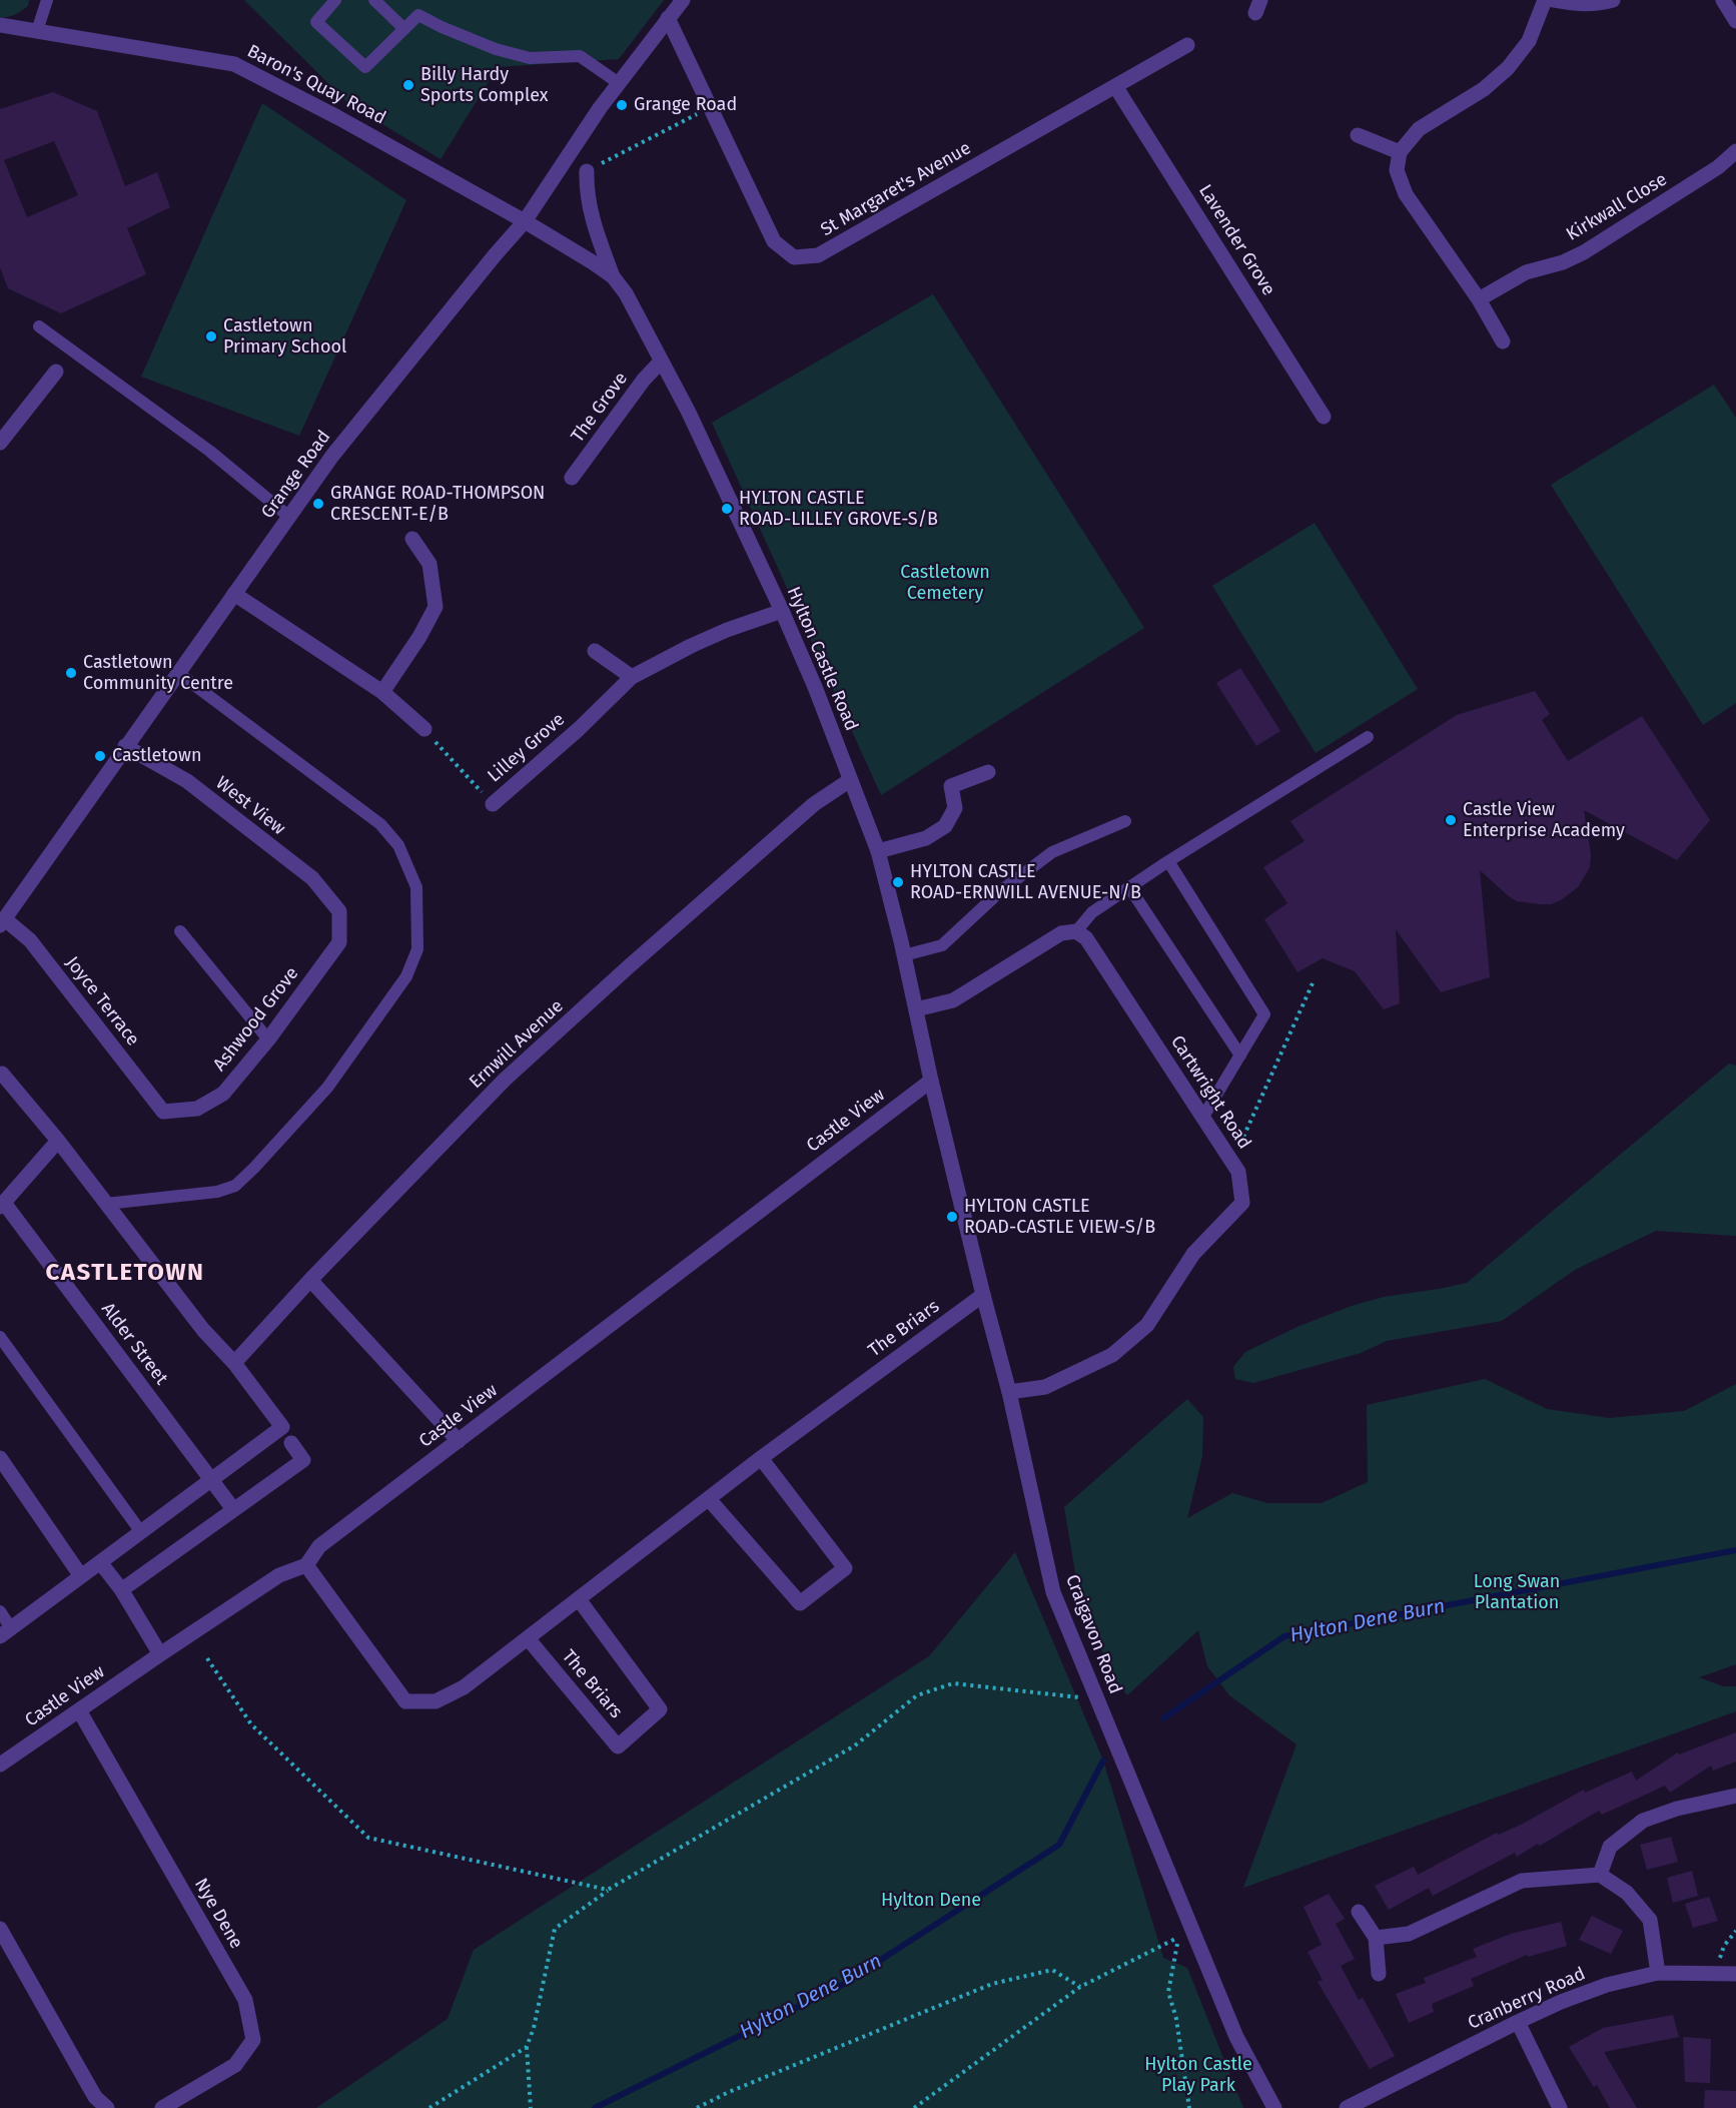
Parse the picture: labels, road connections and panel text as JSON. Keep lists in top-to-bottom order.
{
  "streets": {
    "street": [
      "Baron's Quay Road",
      "St Margaret's Avenue",
      "Kirkwall Close",
      "Lavender Grove",
      "The Grove",
      "Grange Road",
      "Hylton Castle Road",
      "Lilley Grove",
      "West View",
      "Joyce Terrace",
      "Ashwood Grove",
      "Ernwill Avenue",
      "Cartwright Road",
      "Castle View",
      "The Briars",
      "Alder Street",
      "Craigavon Road",
      "Nye Dene",
      "Cranberry Road"
    ]
  },
  "crossings": [
    ["Baron's Quay Road", "Grange Road"],
    ["Baron's Quay Road", "Hylton Castle Road"],
    ["St Margaret's Avenue", "Lavender Grove"],
    ["St Margaret's Avenue", "Grange Road"],
    ["The Grove", "Hylton Castle Road"],
    ["Grange Road", "Hylton Castle Road"],
    ["Grange Road", "West View"],
    ["Grange Road", "Joyce Terrace"],
    ["Hylton Castle Road", "Lilley Grove"],
    ["Hylton Castle Road", "Ernwill Avenue"],
    ["Hylton Castle Road", "Castle View"],
    ["Hylton Castle Road", "Craigavon Road"],
    ["West View", "Ashwood Grove"],
    ["Joyce Terrace", "Ashwood Grove"],
    ["Cartwright Road", "Craigavon Road"],
    ["Castle View", "The Briars"],
    ["Castle View", "Craigavon Road"],
    ["Castle View", "Nye Dene"],
    ["The Briars", "Craigavon Road"]
  ],
  "districts": ["CASTLETOWN"],
  "water": ["Hylton Dene Burn"],
  "parks": [
    "Castletown Cemetery",
    "Long Swan Plantation",
    "Hylton Dene",
    "Hylton Castle Play Park"
  ],
  "places": [
    "Billy Hardy Sports Complex",
    "Grange Road",
    "Castletown Primary School",
    "GRANGE ROAD-THOMPSON CRESCENT-E/B",
    "HYLTON CASTLE ROAD-LILLEY GROVE-S/B",
    "Castletown Community Centre",
    "Castletown",
    "Castle View Enterprise Academy",
    "HYLTON CASTLE ROAD-ERNWILL AVENUE-N/B",
    "HYLTON CASTLE ROAD-CASTLE VIEW-S/B"
  ]
}
